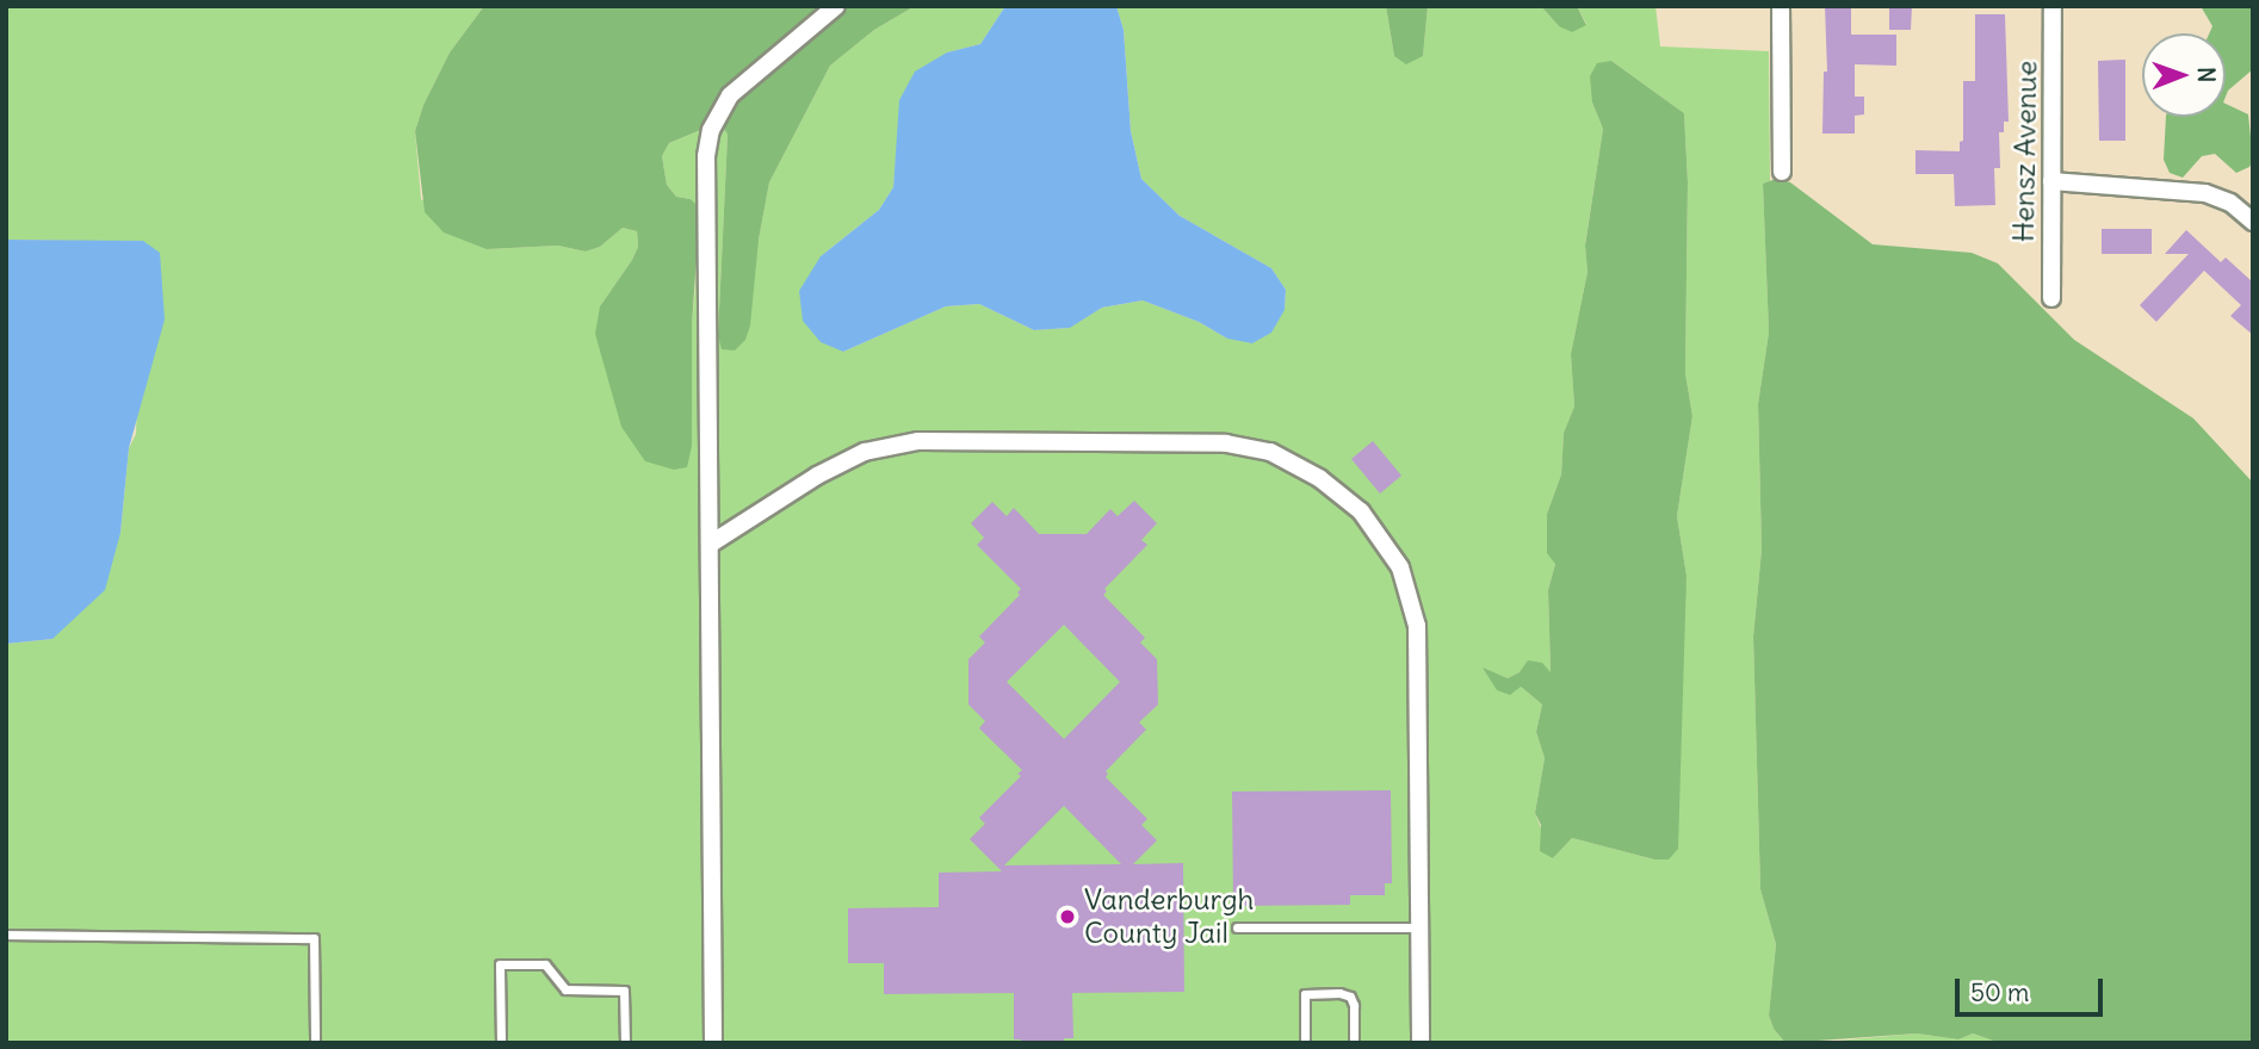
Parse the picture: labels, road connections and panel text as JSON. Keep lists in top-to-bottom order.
{
  "streets": {
    "street": ["Hensz Avenue"]
  },
  "places": ["Vanderburgh County Jail"],
  "scale_bar": "50 m",
  "north": "right"
}
